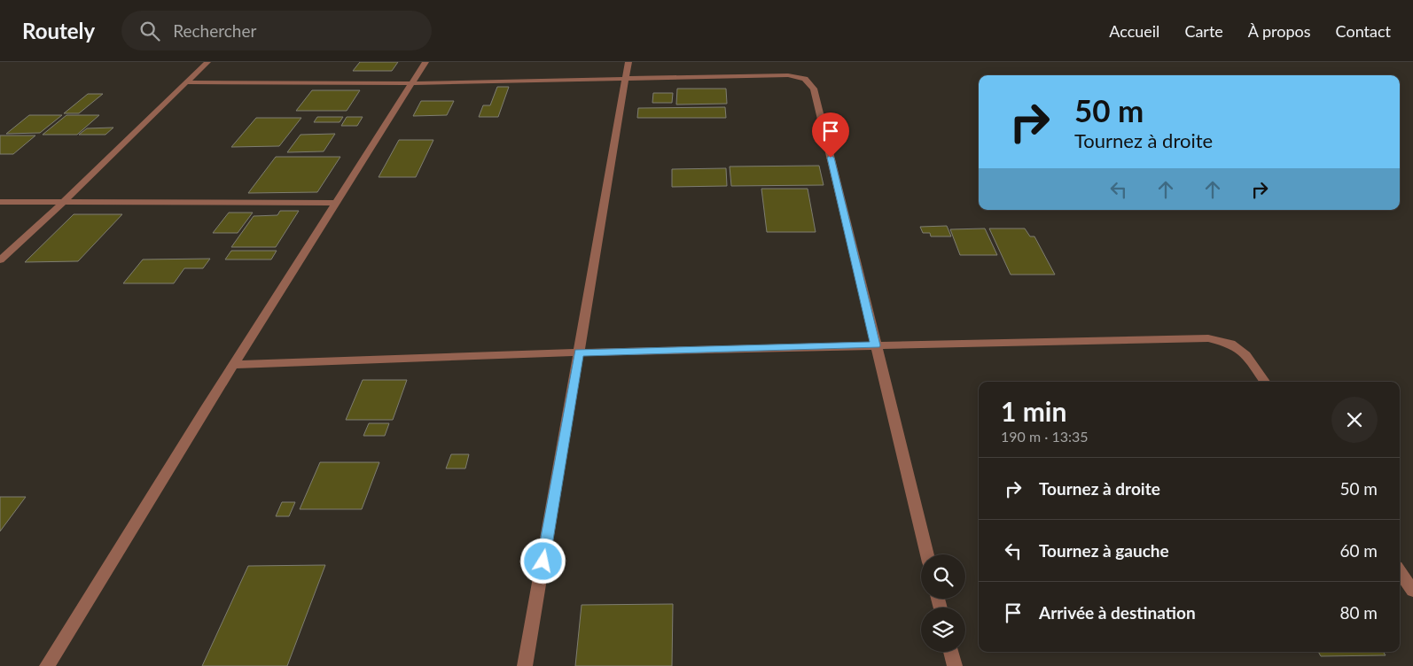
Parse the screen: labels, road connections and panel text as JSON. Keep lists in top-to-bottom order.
{
  "page": {
    "header": "Routely",
    "search": "Rechercher",
    "nav": [
      "Accueil",
      "Carte",
      "À propos",
      "Contact"
    ],
    "turn": ["50 m", "Tournez à droite"],
    "heading": ["1 min", "190 m · 13:35"],
    "list": [
      {
        "name": "Tournez à droite",
        "value": "50 m"
      },
      {
        "name": "Tournez à gauche",
        "value": "60 m"
      },
      {
        "name": "Arrivée à destination",
        "value": "80 m"
      }
    ]
  }
}
